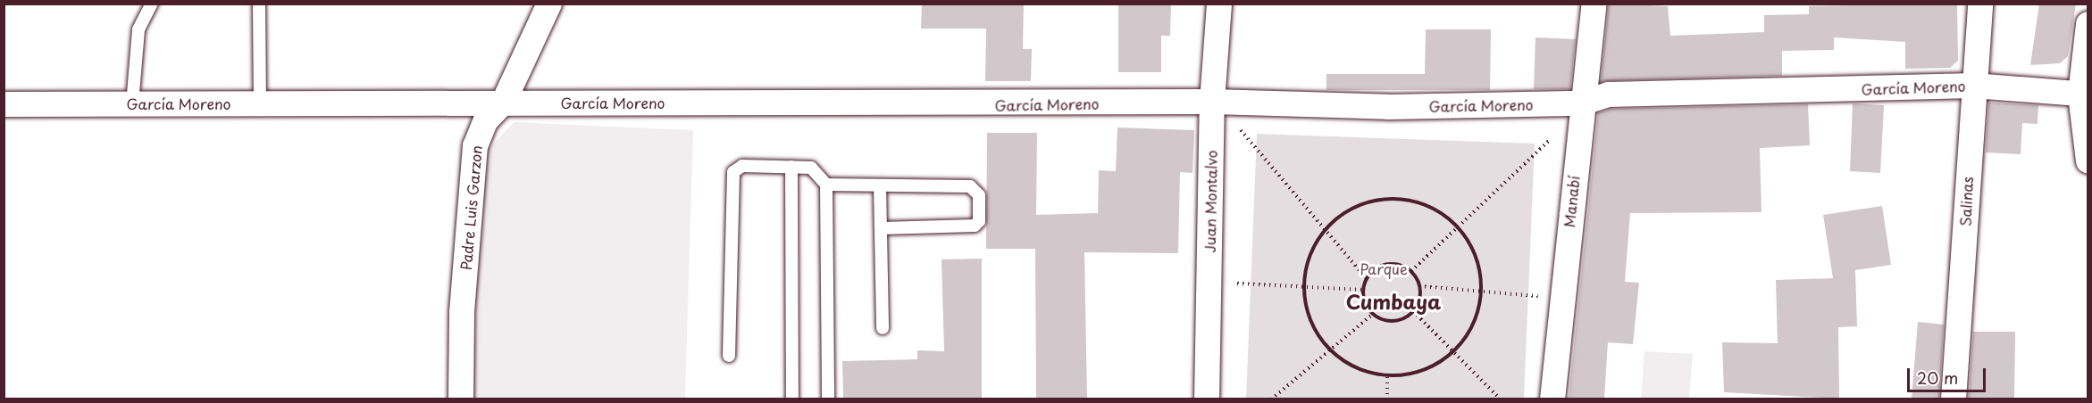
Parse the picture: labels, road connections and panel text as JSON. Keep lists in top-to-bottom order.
{
  "streets": {
    "street": [
      "García Moreno",
      "Juan Montalvo",
      "Manabí",
      "Salinas",
      "Padre Luis Garzon"
    ]
  },
  "crossings": [
    ["García Moreno", "Juan Montalvo"],
    ["García Moreno", "Manabí"],
    ["García Moreno", "Salinas"],
    ["García Moreno", "Padre Luis Garzon"]
  ],
  "districts": ["Cumbaya"],
  "parks": ["Parque"],
  "scale_bar": "20 m"
}
